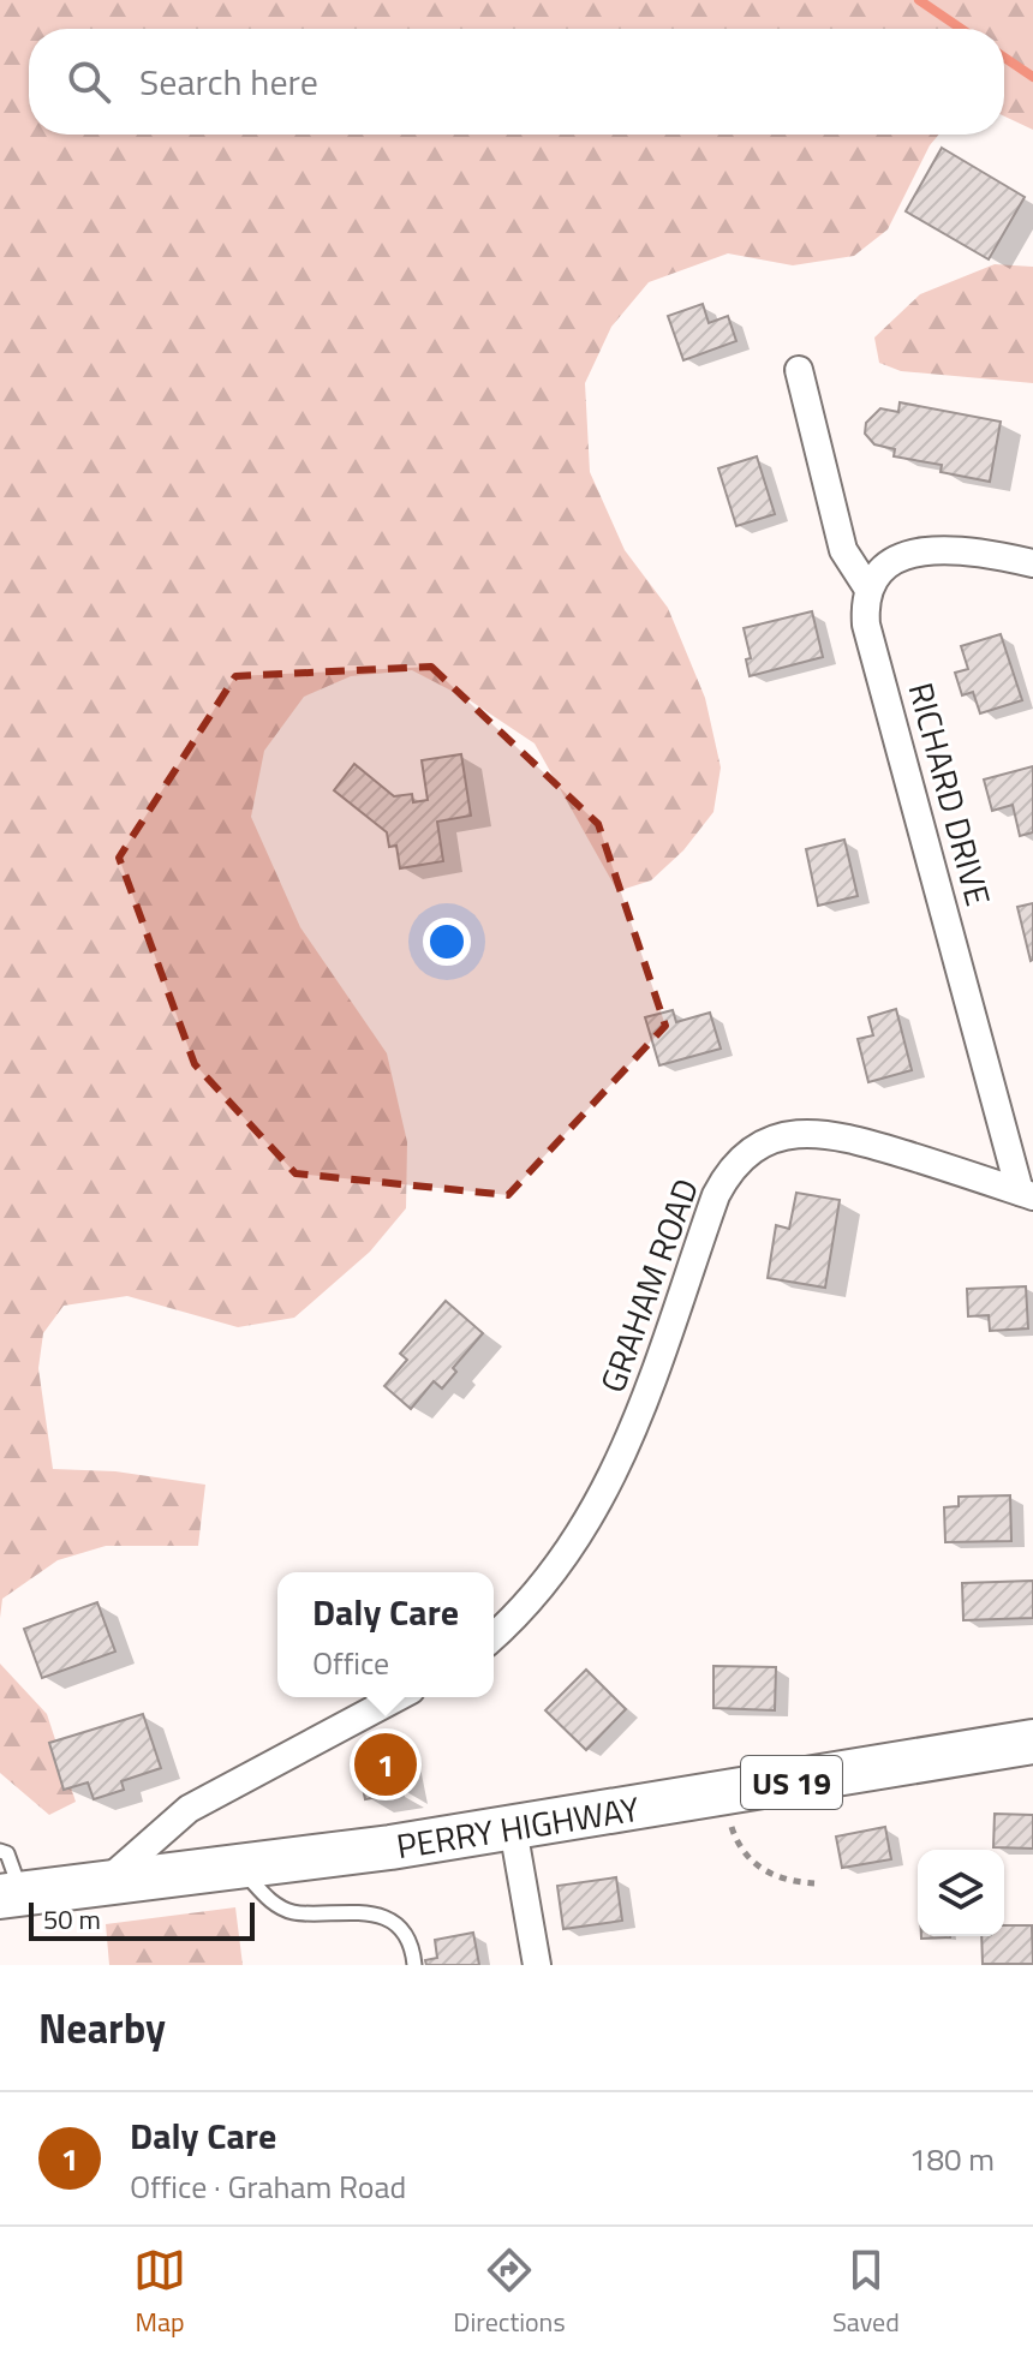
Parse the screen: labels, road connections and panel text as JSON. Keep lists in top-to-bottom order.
{
  "streets": {
    "main road": ["US 19", "PERRY HIGHWAY"],
    "street": ["RICHARD DRIVE", "GRAHAM ROAD"]
  },
  "crossings": [
    ["RICHARD DRIVE", "GRAHAM ROAD"]
  ],
  "scale_bar": "50 m",
  "page": {
    "search": "Search here",
    "popup": ["Daly Care", "Office"],
    "pins": "1",
    "scale": "50 m",
    "heading": "Nearby",
    "list": [
      {
        "mark": "1",
        "name": "Daly Care",
        "note": "Office · Graham Road",
        "value": "180 m"
      }
    ],
    "nav": ["Map", "Directions", "Saved"]
  }
}
